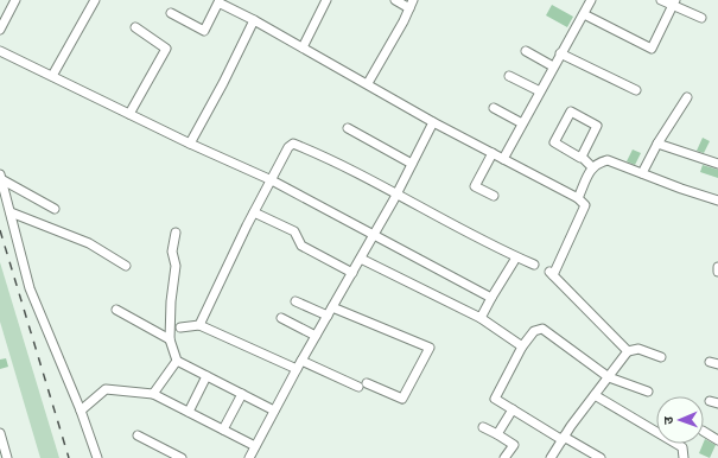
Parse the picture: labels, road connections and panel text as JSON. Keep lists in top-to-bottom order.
{
  "north": "left"
}
